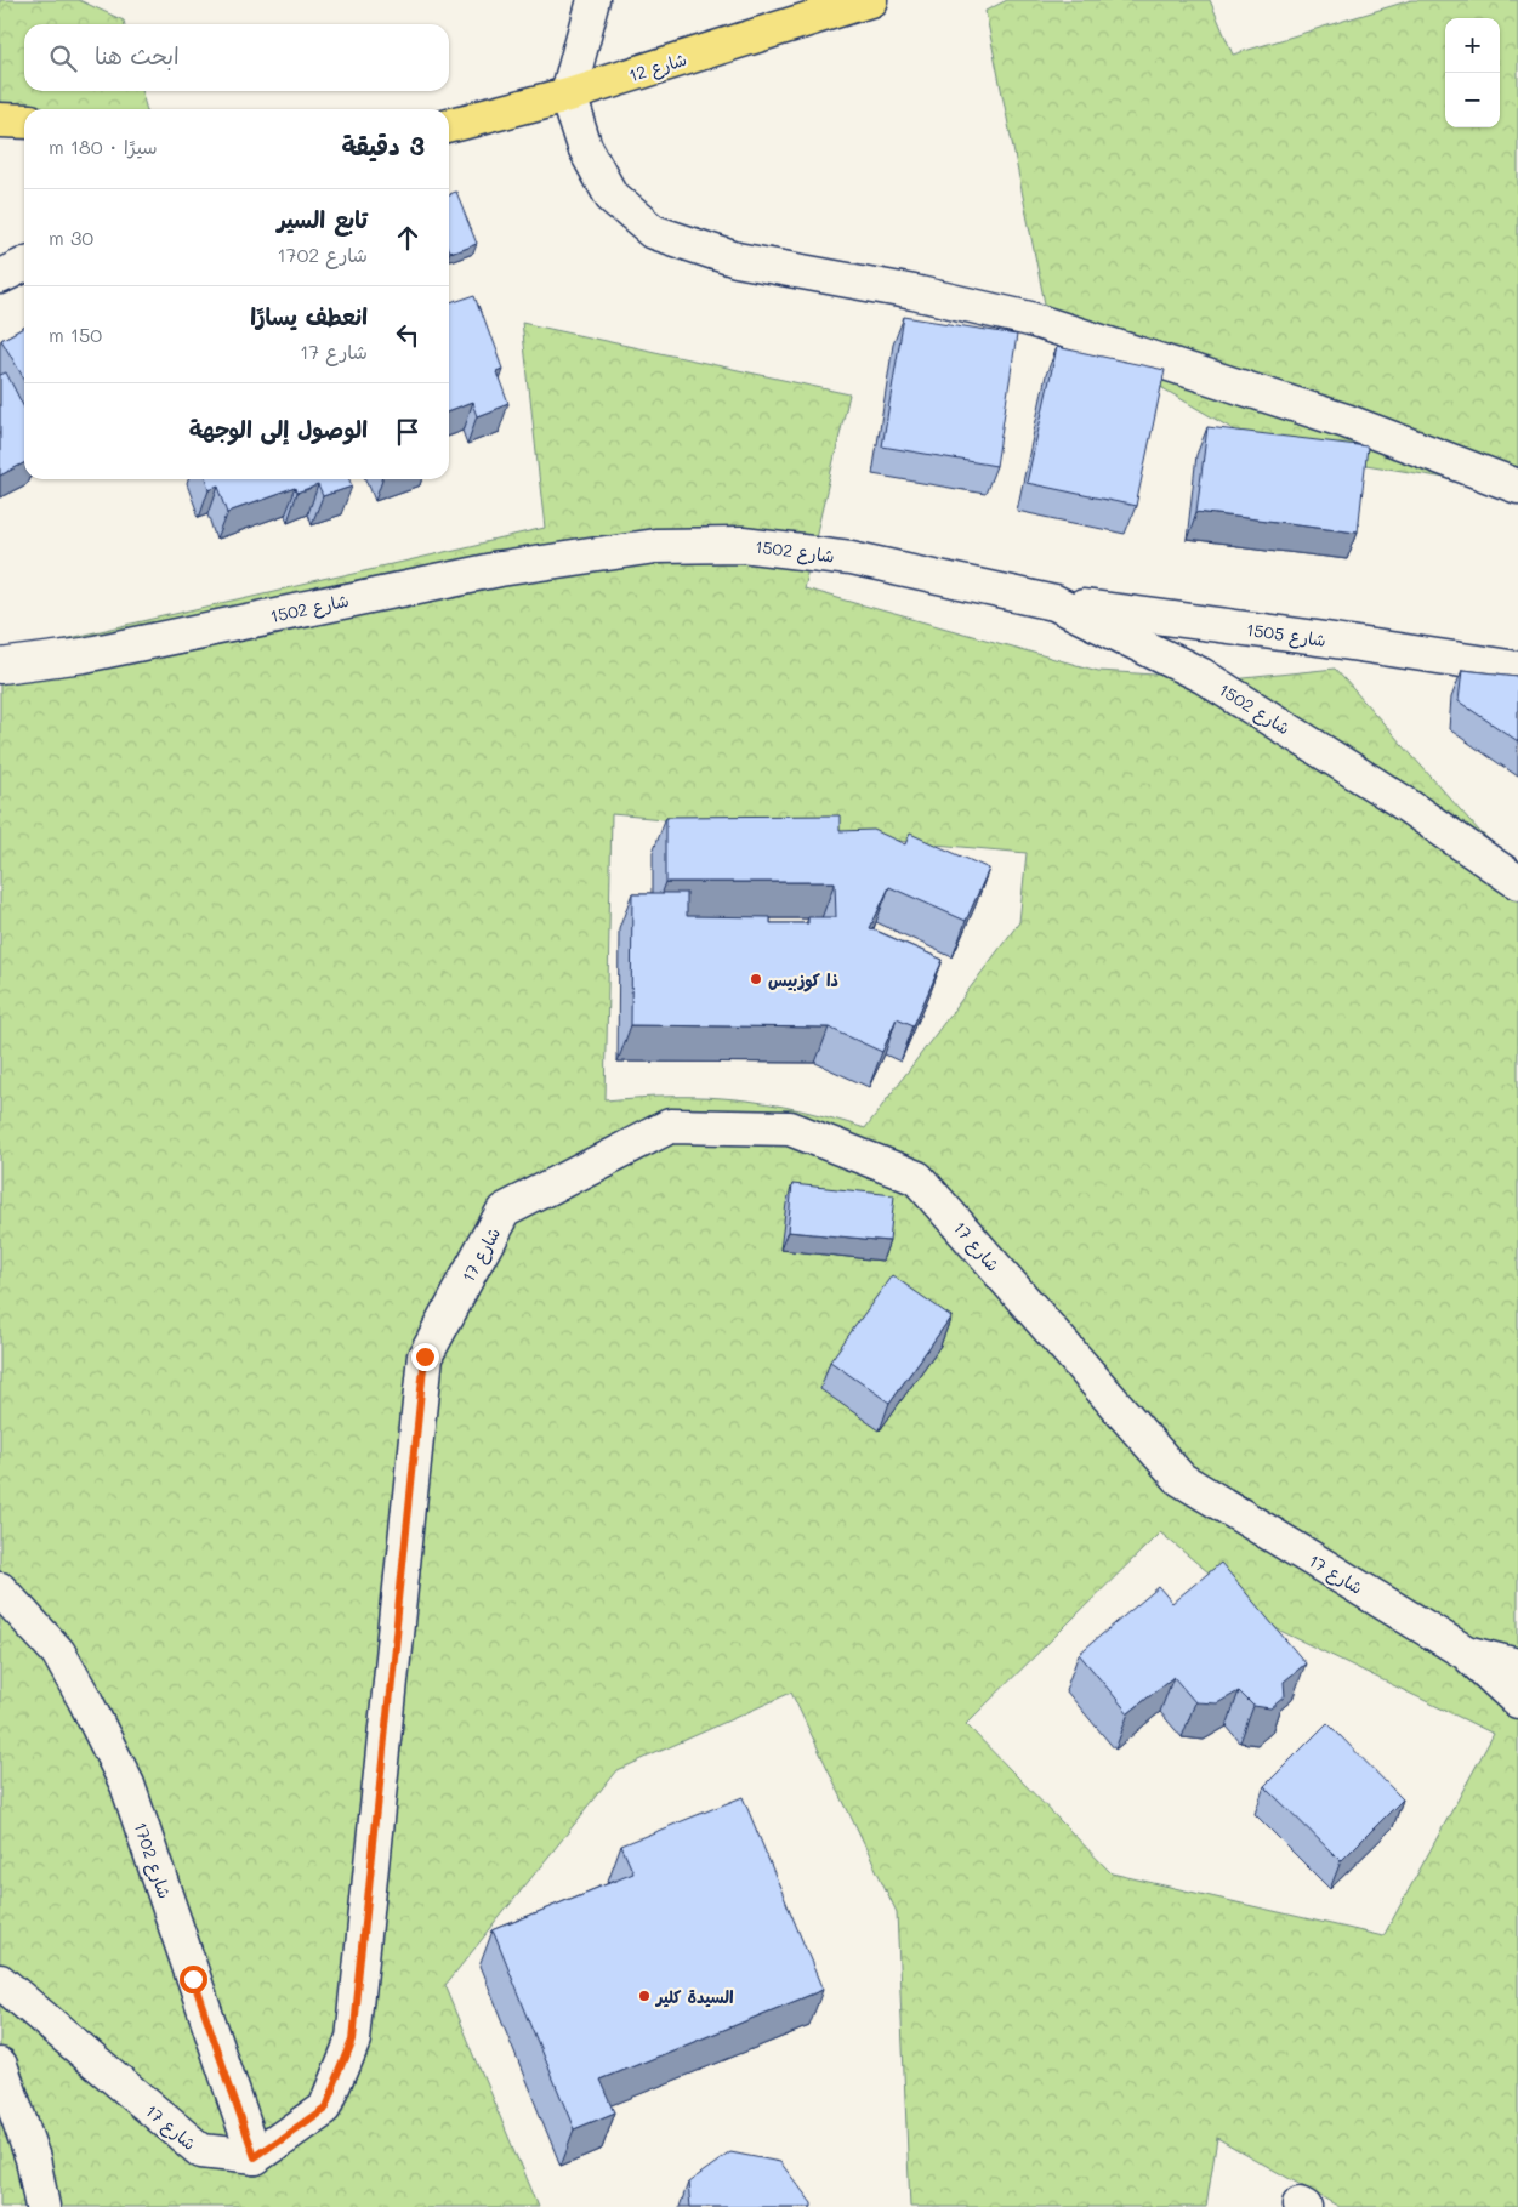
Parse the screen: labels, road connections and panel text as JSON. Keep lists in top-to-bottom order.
{
  "streets": {
    "main road": ["شارع 12"],
    "street": [
      "شارع 1502",
      "شارع 1505",
      "شارع 17",
      "شارع 1702"
    ]
  },
  "crossings": [
    ["شارع 1502", "شارع 1505"],
    ["شارع 17", "شارع 1702"]
  ],
  "places": ["ذا كوزبيس", "السيدة كلير"],
  "page": {
    "map_buttons": ["+", "−"],
    "search": "ابحث هنا",
    "heading": ["3 دقيقة", "سيرًا · 180 m"],
    "list": [
      ["تابع السير", "شارع 1702", "30 m"],
      ["انعطف يسارًا", "شارع 17", "150 m"],
      "الوصول إلى الوجهة"
    ]
  }
}
